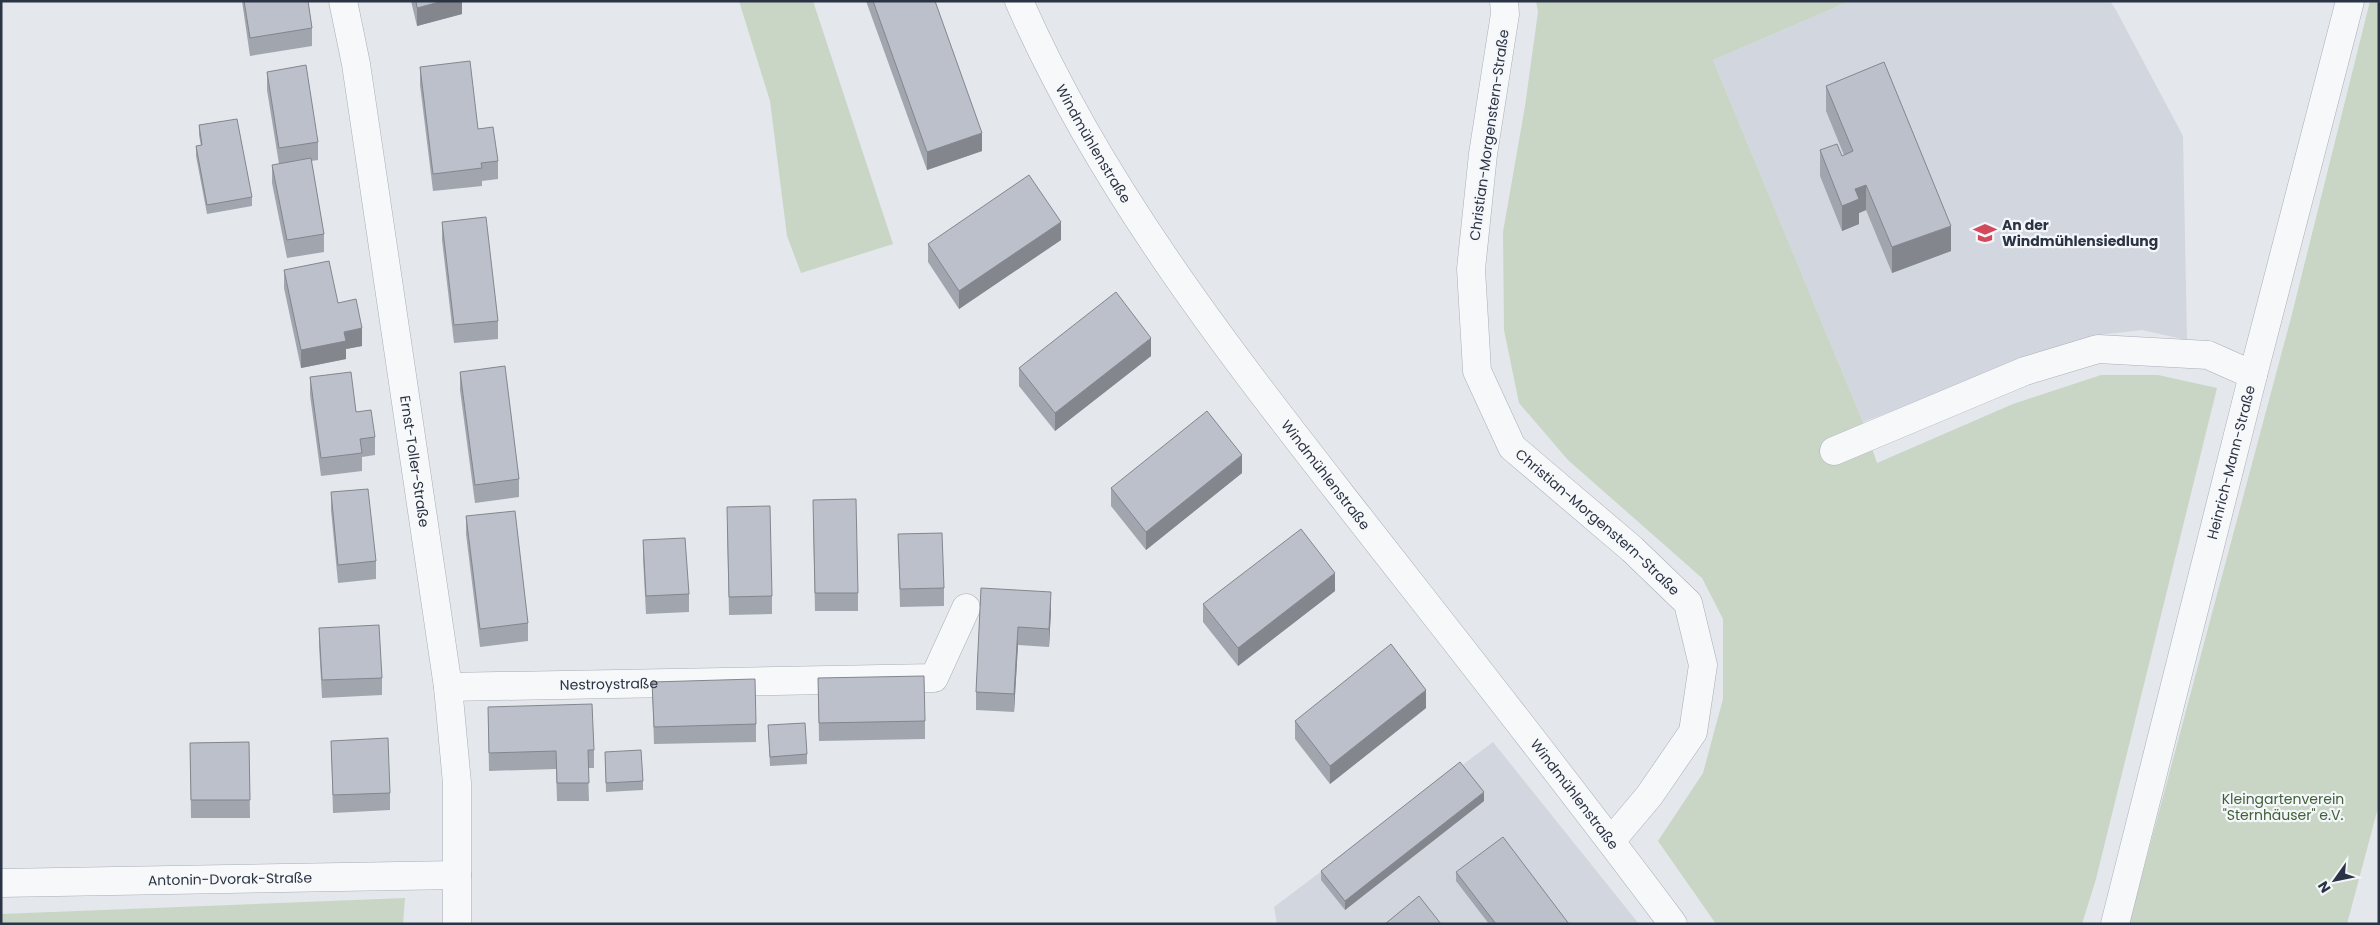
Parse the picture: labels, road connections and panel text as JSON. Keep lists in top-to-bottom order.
{
  "streets": {
    "street": [
      "Christian-Morgenstern-Straße",
      "Windmühlenstraße",
      "Ernst-Toller-Straße",
      "Heinrich-Mann-Straße",
      "Nestroystraße",
      "Antonin-Dvorak-Straße"
    ]
  },
  "crossings": [
    ["Christian-Morgenstern-Straße", "Windmühlenstraße"],
    ["Ernst-Toller-Straße", "Nestroystraße"],
    ["Ernst-Toller-Straße", "Antonin-Dvorak-Straße"]
  ],
  "parks": ["Kleingartenverein \"Sternhäuser\" e.V."],
  "places": {
    "school or university": ["An der Windmühlensiedlung"]
  },
  "north": "bottom left"
}
